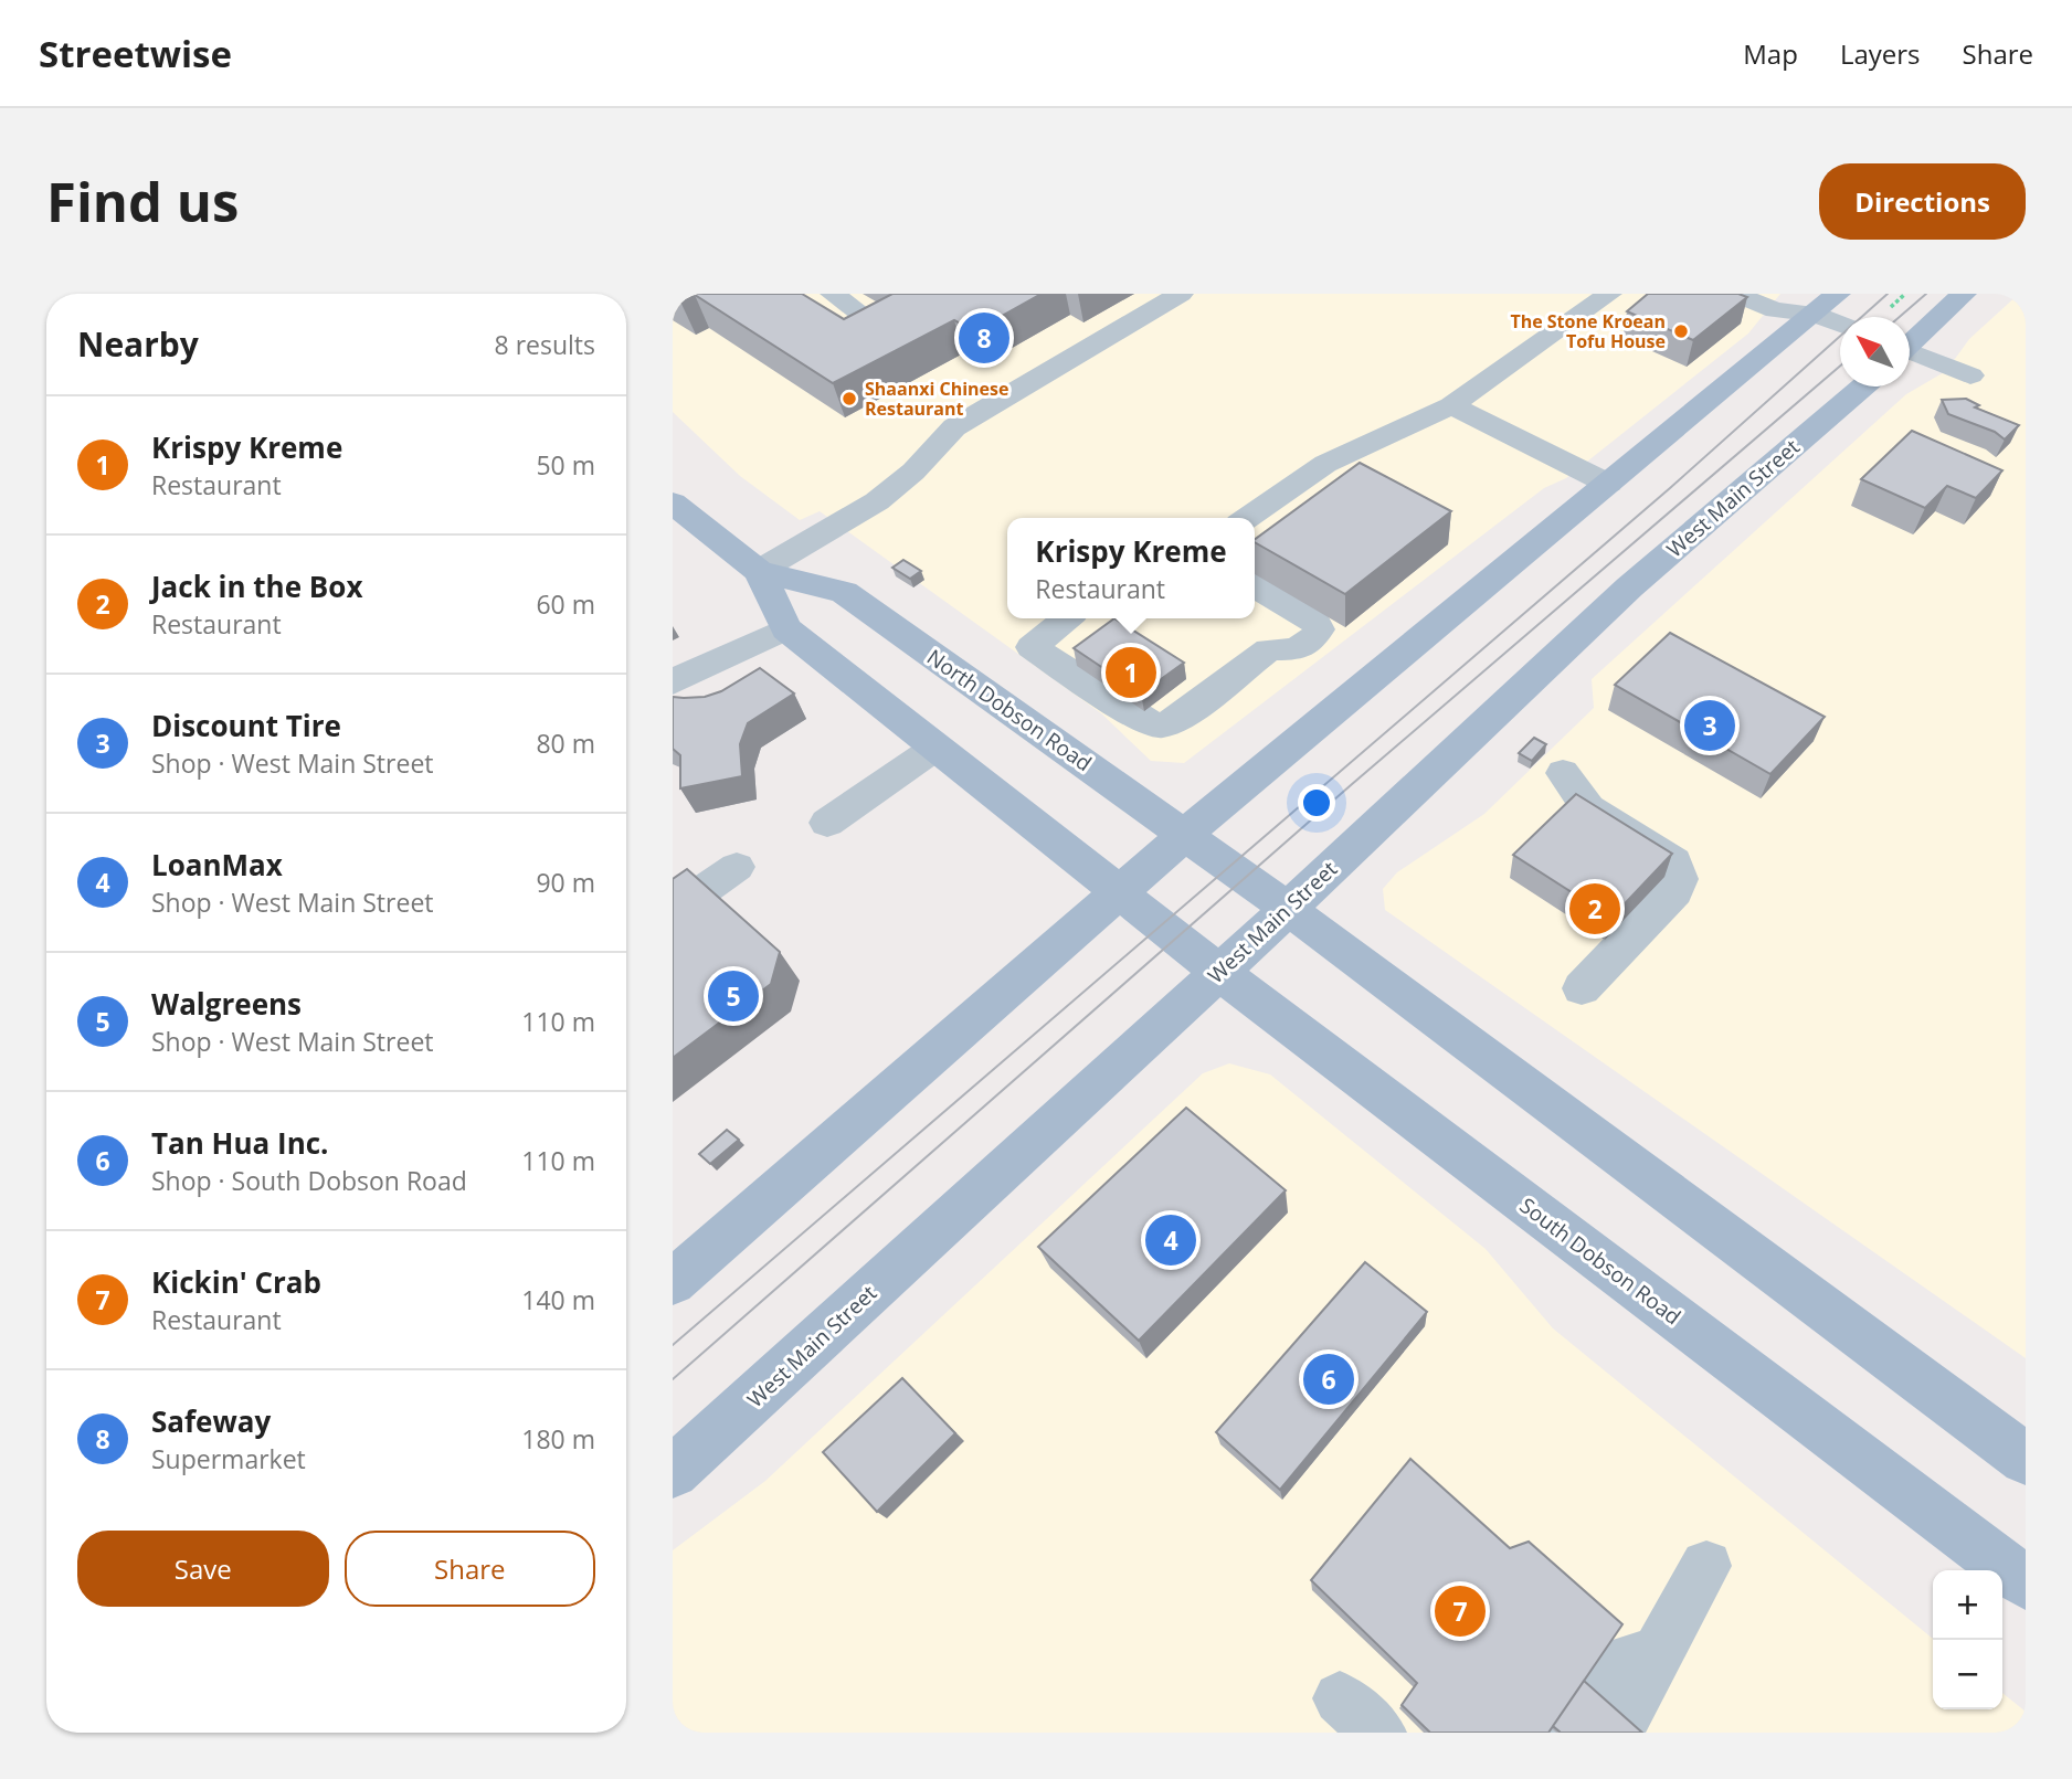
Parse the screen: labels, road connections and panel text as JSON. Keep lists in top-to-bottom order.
{
  "streets": {
    "main road": ["West Main Street", "North Dobson Road", "South Dobson Road"]
  },
  "crossings": [
    ["West Main Street", "North Dobson Road"],
    ["West Main Street", "South Dobson Road"],
    ["North Dobson Road", "South Dobson Road"]
  ],
  "places": ["The Stone Kroean Tofu House", "Shaanxi Chinese Restaurant"],
  "north": "top left",
  "page": {
    "header": "Streetwise",
    "nav": ["Map", "Layers", "Share"],
    "buttons": [
      "Directions",
      ["Save", "Share"]
    ],
    "title": "Find us",
    "heading": ["Nearby", "8 results"],
    "pins": [
      "8",
      "1",
      "3",
      "2",
      "5",
      "4",
      "6",
      "7"
    ],
    "list": [
      {
        "mark": "1",
        "name": "Krispy Kreme",
        "note": "Restaurant",
        "value": "50 m"
      },
      {
        "mark": "2",
        "name": "Jack in the Box",
        "note": "Restaurant",
        "value": "60 m"
      },
      {
        "mark": "3",
        "name": "Discount Tire",
        "note": "Shop · West Main Street",
        "value": "80 m"
      },
      {
        "mark": "4",
        "name": "LoanMax",
        "note": "Shop · West Main Street",
        "value": "90 m"
      },
      {
        "mark": "5",
        "name": "Walgreens",
        "note": "Shop · West Main Street",
        "value": "110 m"
      },
      {
        "mark": "6",
        "name": "Tan Hua Inc.",
        "note": "Shop · South Dobson Road",
        "value": "110 m"
      },
      {
        "mark": "7",
        "name": "Kickin' Crab",
        "note": "Restaurant",
        "value": "140 m"
      },
      {
        "mark": "8",
        "name": "Safeway",
        "note": "Supermarket",
        "value": "180 m"
      }
    ],
    "popup": ["Krispy Kreme", "Restaurant"],
    "map_buttons": ["+", "−"]
  }
}
